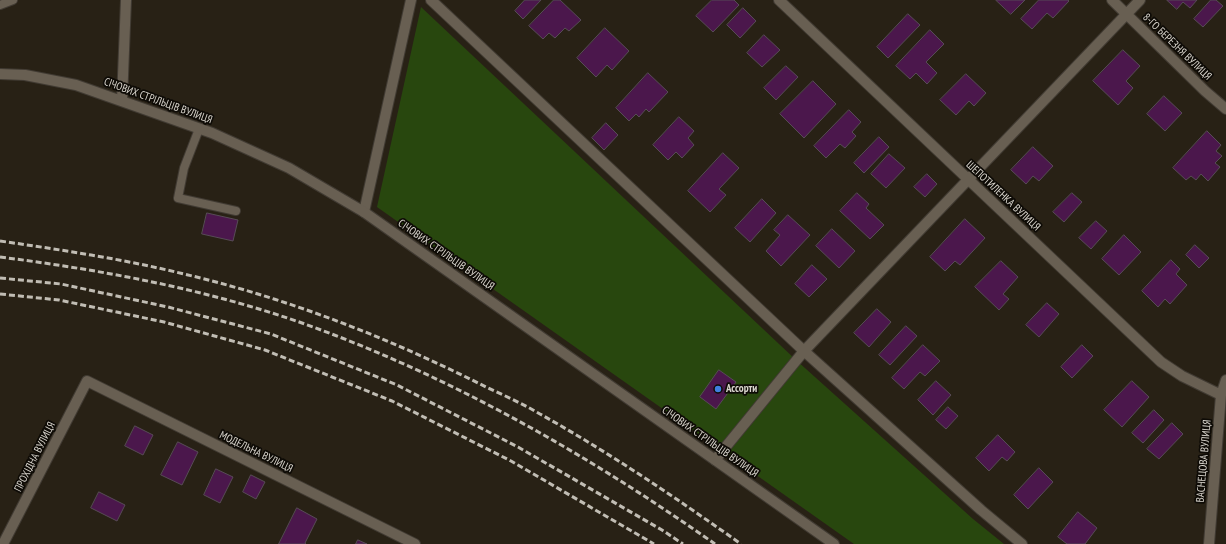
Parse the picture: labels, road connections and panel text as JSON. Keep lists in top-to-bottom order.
{
  "streets": {
    "street": [
      "8-ГО БЕРЕЗНЯ ВУЛИЦЯ",
      "СІЧОВИХ СТРІЛЬЦІВ ВУЛИЦЯ",
      "ШЕПОТИЛЕНКА ВУЛИЦЯ",
      "МОДЕЛЬНА ВУЛИЦЯ",
      "ПРОХІДНА ВУЛИЦЯ",
      "ВАСНЕЦОВА ВУЛИЦЯ"
    ]
  },
  "crossings": [
    ["ШЕПОТИЛЕНКА ВУЛИЦЯ", "ВАСНЕЦОВА ВУЛИЦЯ"],
    ["МОДЕЛЬНА ВУЛИЦЯ", "ПРОХІДНА ВУЛИЦЯ"]
  ],
  "places": ["Ассорти"]
}
